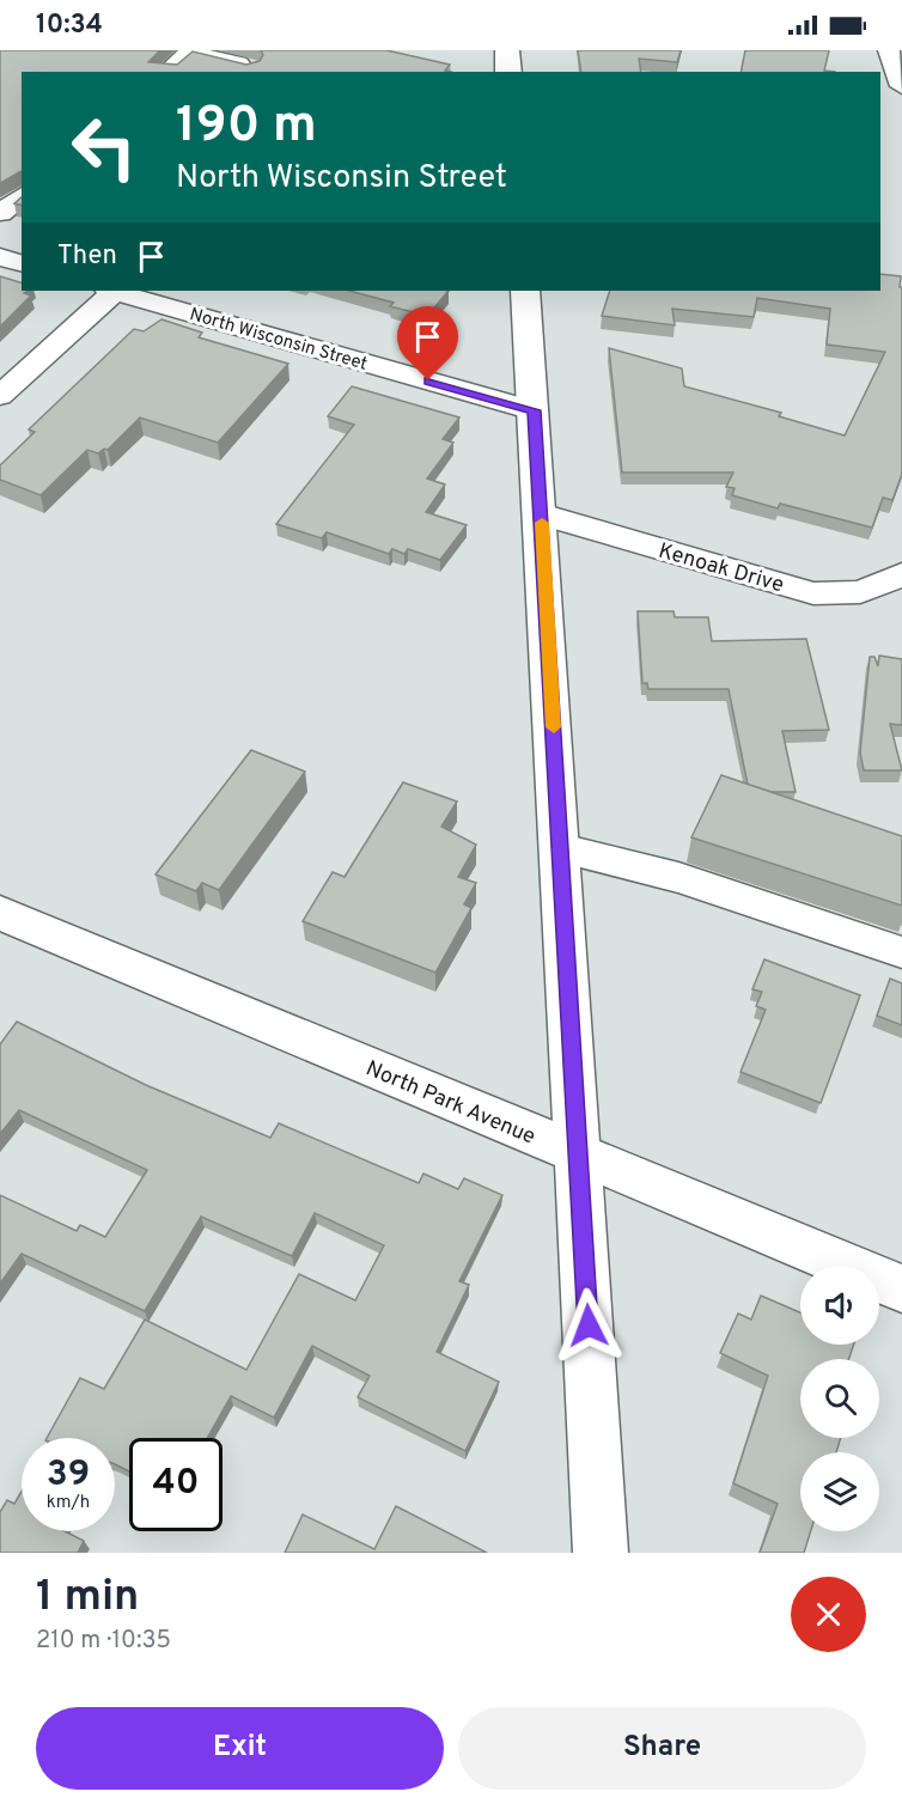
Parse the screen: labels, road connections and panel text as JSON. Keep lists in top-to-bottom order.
{
  "streets": {
    "street": ["North Wisconsin Street", "Kenoak Drive", "North Park Avenue"]
  },
  "page": {
    "status": "10:34",
    "turn": ["190 m", "North Wisconsin Street"],
    "then": "Then",
    "speed": "39 km/h",
    "limit": "40",
    "heading": ["1 min", "210 m · 10:35"],
    "buttons": ["Exit", "Share"]
  }
}
